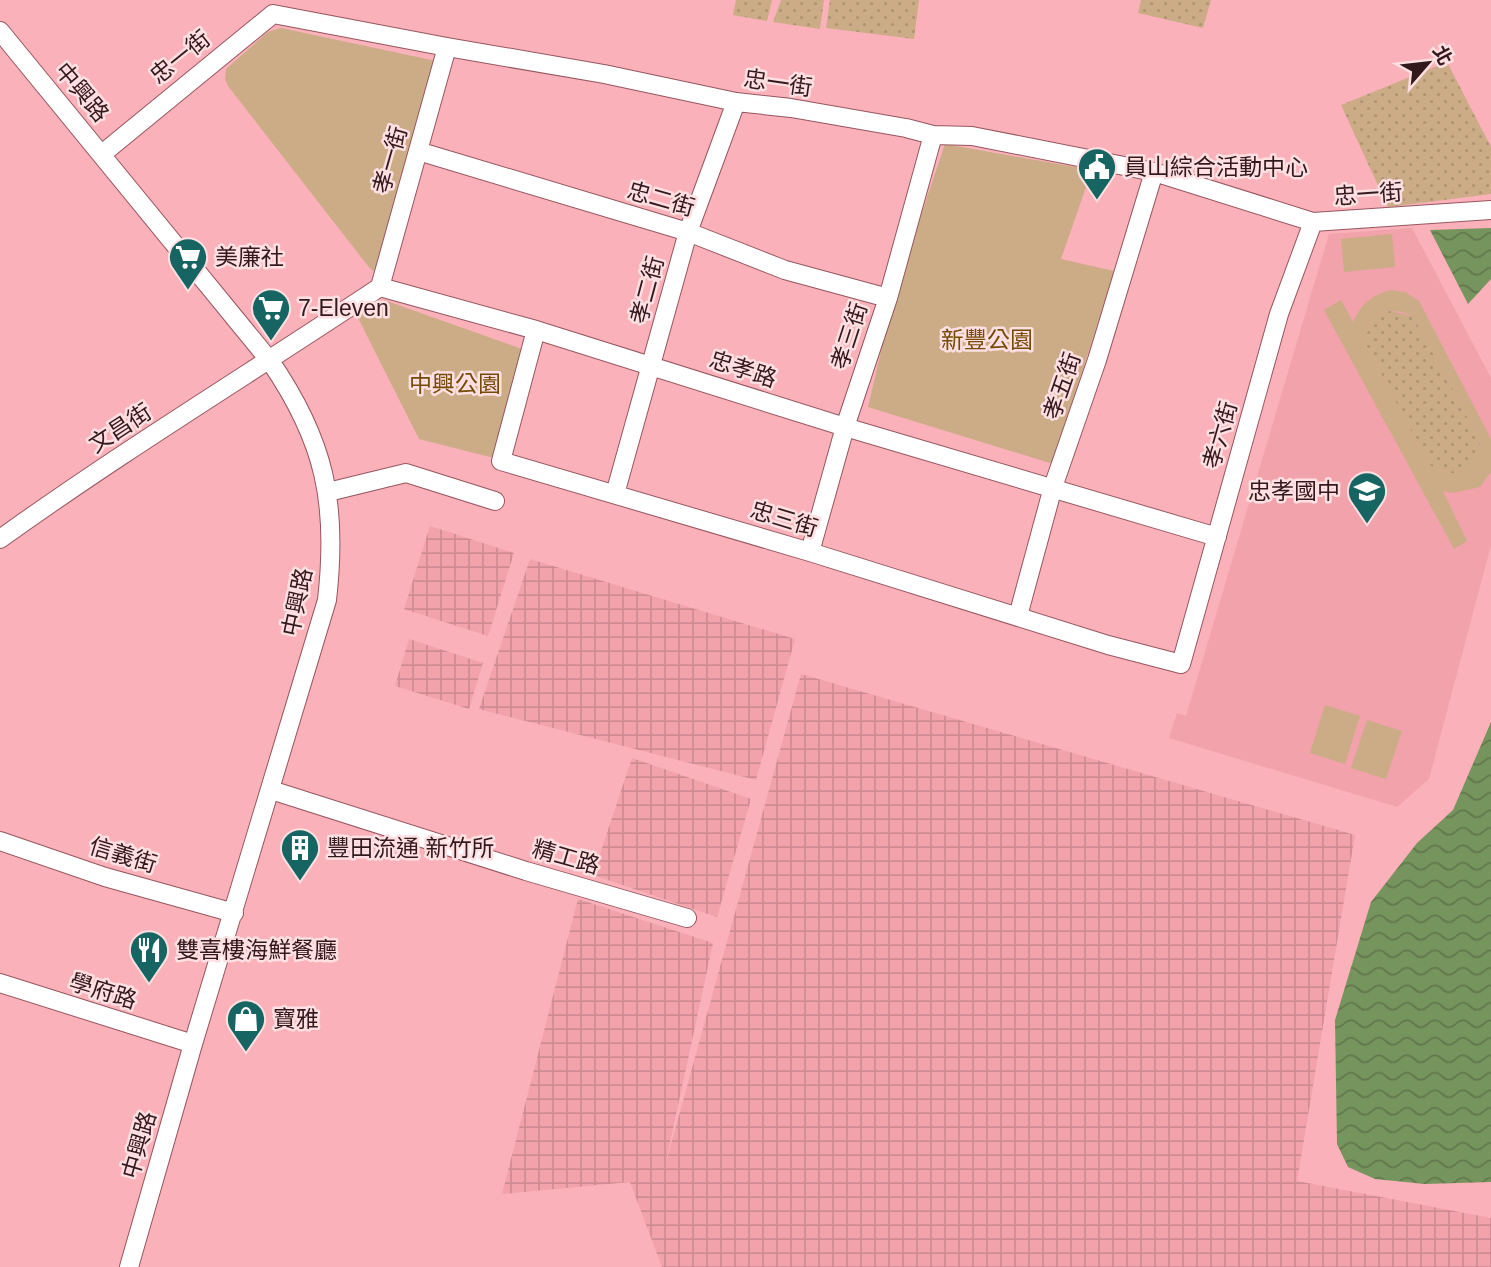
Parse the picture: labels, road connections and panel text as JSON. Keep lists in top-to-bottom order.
{
  "streets": {
    "street": [
      "忠一街",
      "中興路",
      "孝一街",
      "忠二街",
      "孝二街",
      "孝三街",
      "忠孝路",
      "孝五街",
      "文昌街",
      "孝六街",
      "忠三街",
      "信義街",
      "精工路",
      "學府路"
    ]
  },
  "crossings": [
    ["忠一街", "中興路"],
    ["忠一街", "孝一街"],
    ["忠一街", "孝二街"],
    ["忠一街", "孝三街"],
    ["忠一街", "孝五街"],
    ["忠一街", "孝六街"],
    ["中興路", "文昌街"],
    ["中興路", "信義街"],
    ["中興路", "精工路"],
    ["中興路", "學府路"],
    ["孝一街", "忠二街"],
    ["孝一街", "忠孝路"],
    ["忠二街", "孝二街"],
    ["忠二街", "孝三街"],
    ["孝二街", "忠孝路"],
    ["孝二街", "忠三街"],
    ["孝三街", "忠孝路"],
    ["孝三街", "忠三街"],
    ["忠孝路", "孝五街"],
    ["忠孝路", "孝六街"],
    ["忠孝路", "忠三街"],
    ["孝五街", "忠三街"],
    ["孝六街", "忠三街"]
  ],
  "parks": ["新豐公園", "中興公園"],
  "places": {
    "public building": ["員山綜合活動中心"],
    "supermarket": ["美廉社", "7-Eleven"],
    "school or university": ["忠孝國中"],
    "building": ["豐田流通 新竹所"],
    "restaurant": ["雙喜樓海鮮餐廳"],
    "shop": ["寶雅"]
  },
  "north": "top right"
}
